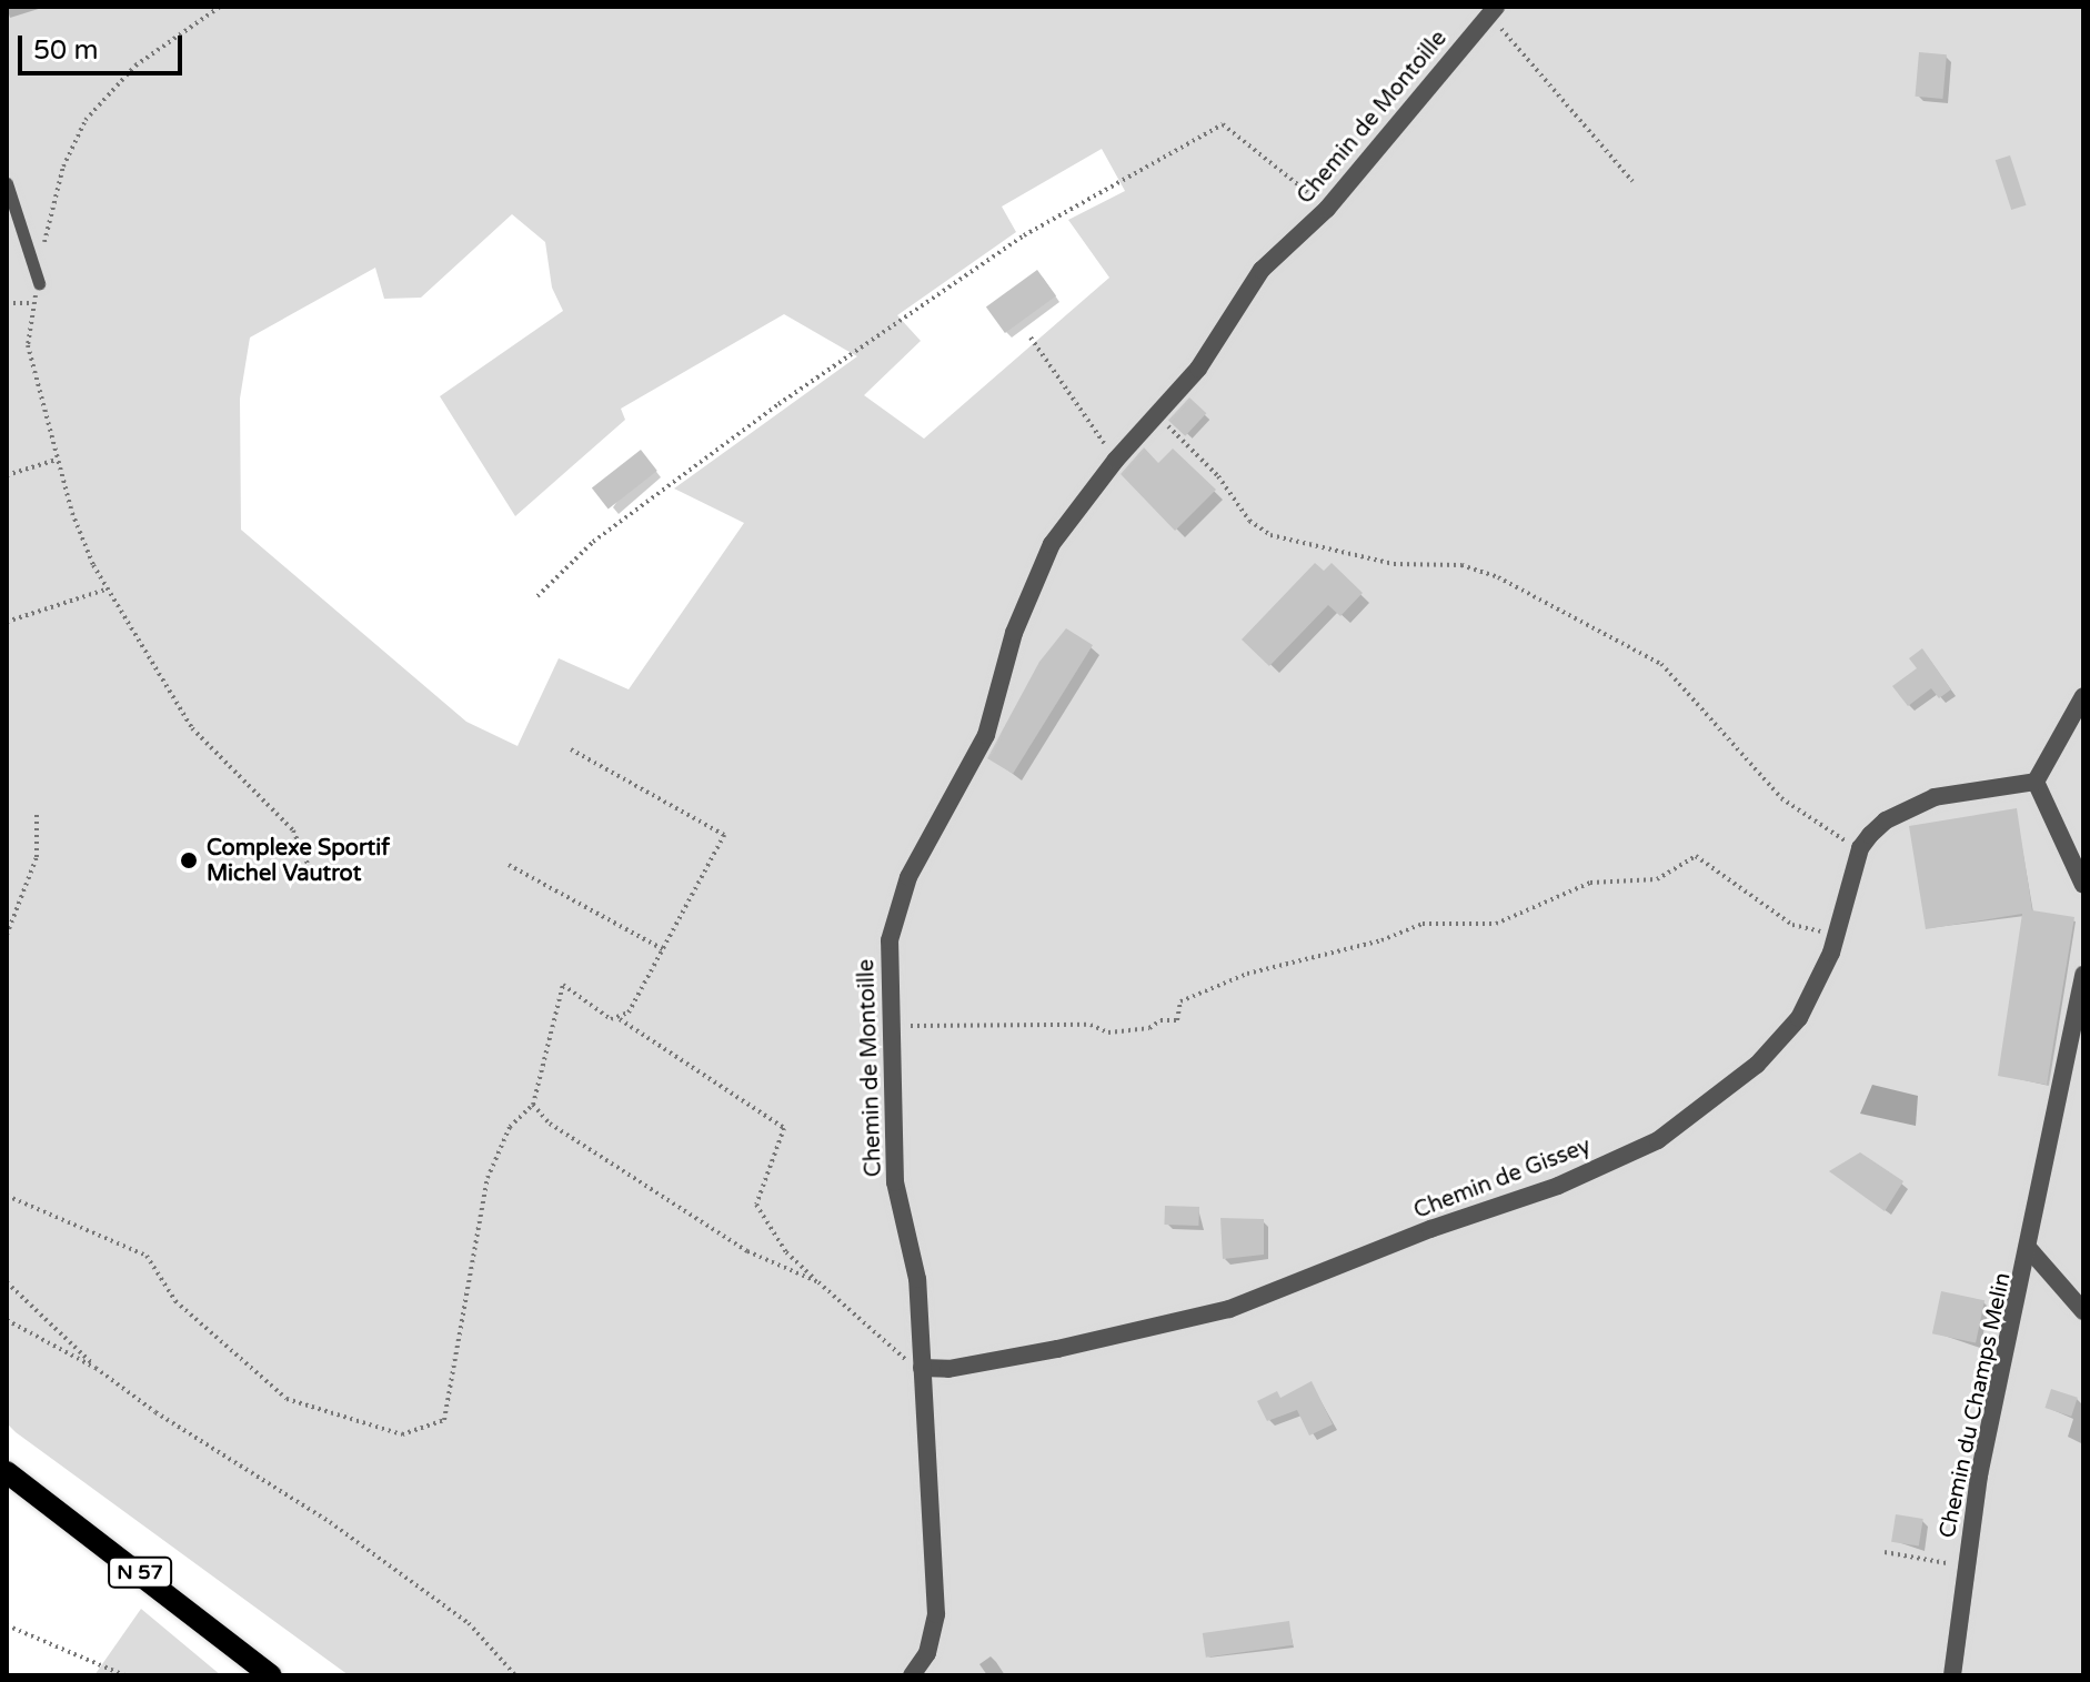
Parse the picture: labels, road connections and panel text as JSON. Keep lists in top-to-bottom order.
{
  "streets": {
    "main road": ["N 57"],
    "street": ["Chemin de Montoille", "Chemin de Gissey", "Chemin du Champs Melin"]
  },
  "crossings": [
    ["Chemin de Montoille", "Chemin de Gissey"]
  ],
  "places": ["Complexe Sportif Michel Vautrot"],
  "scale_bar": "50 m"
}
